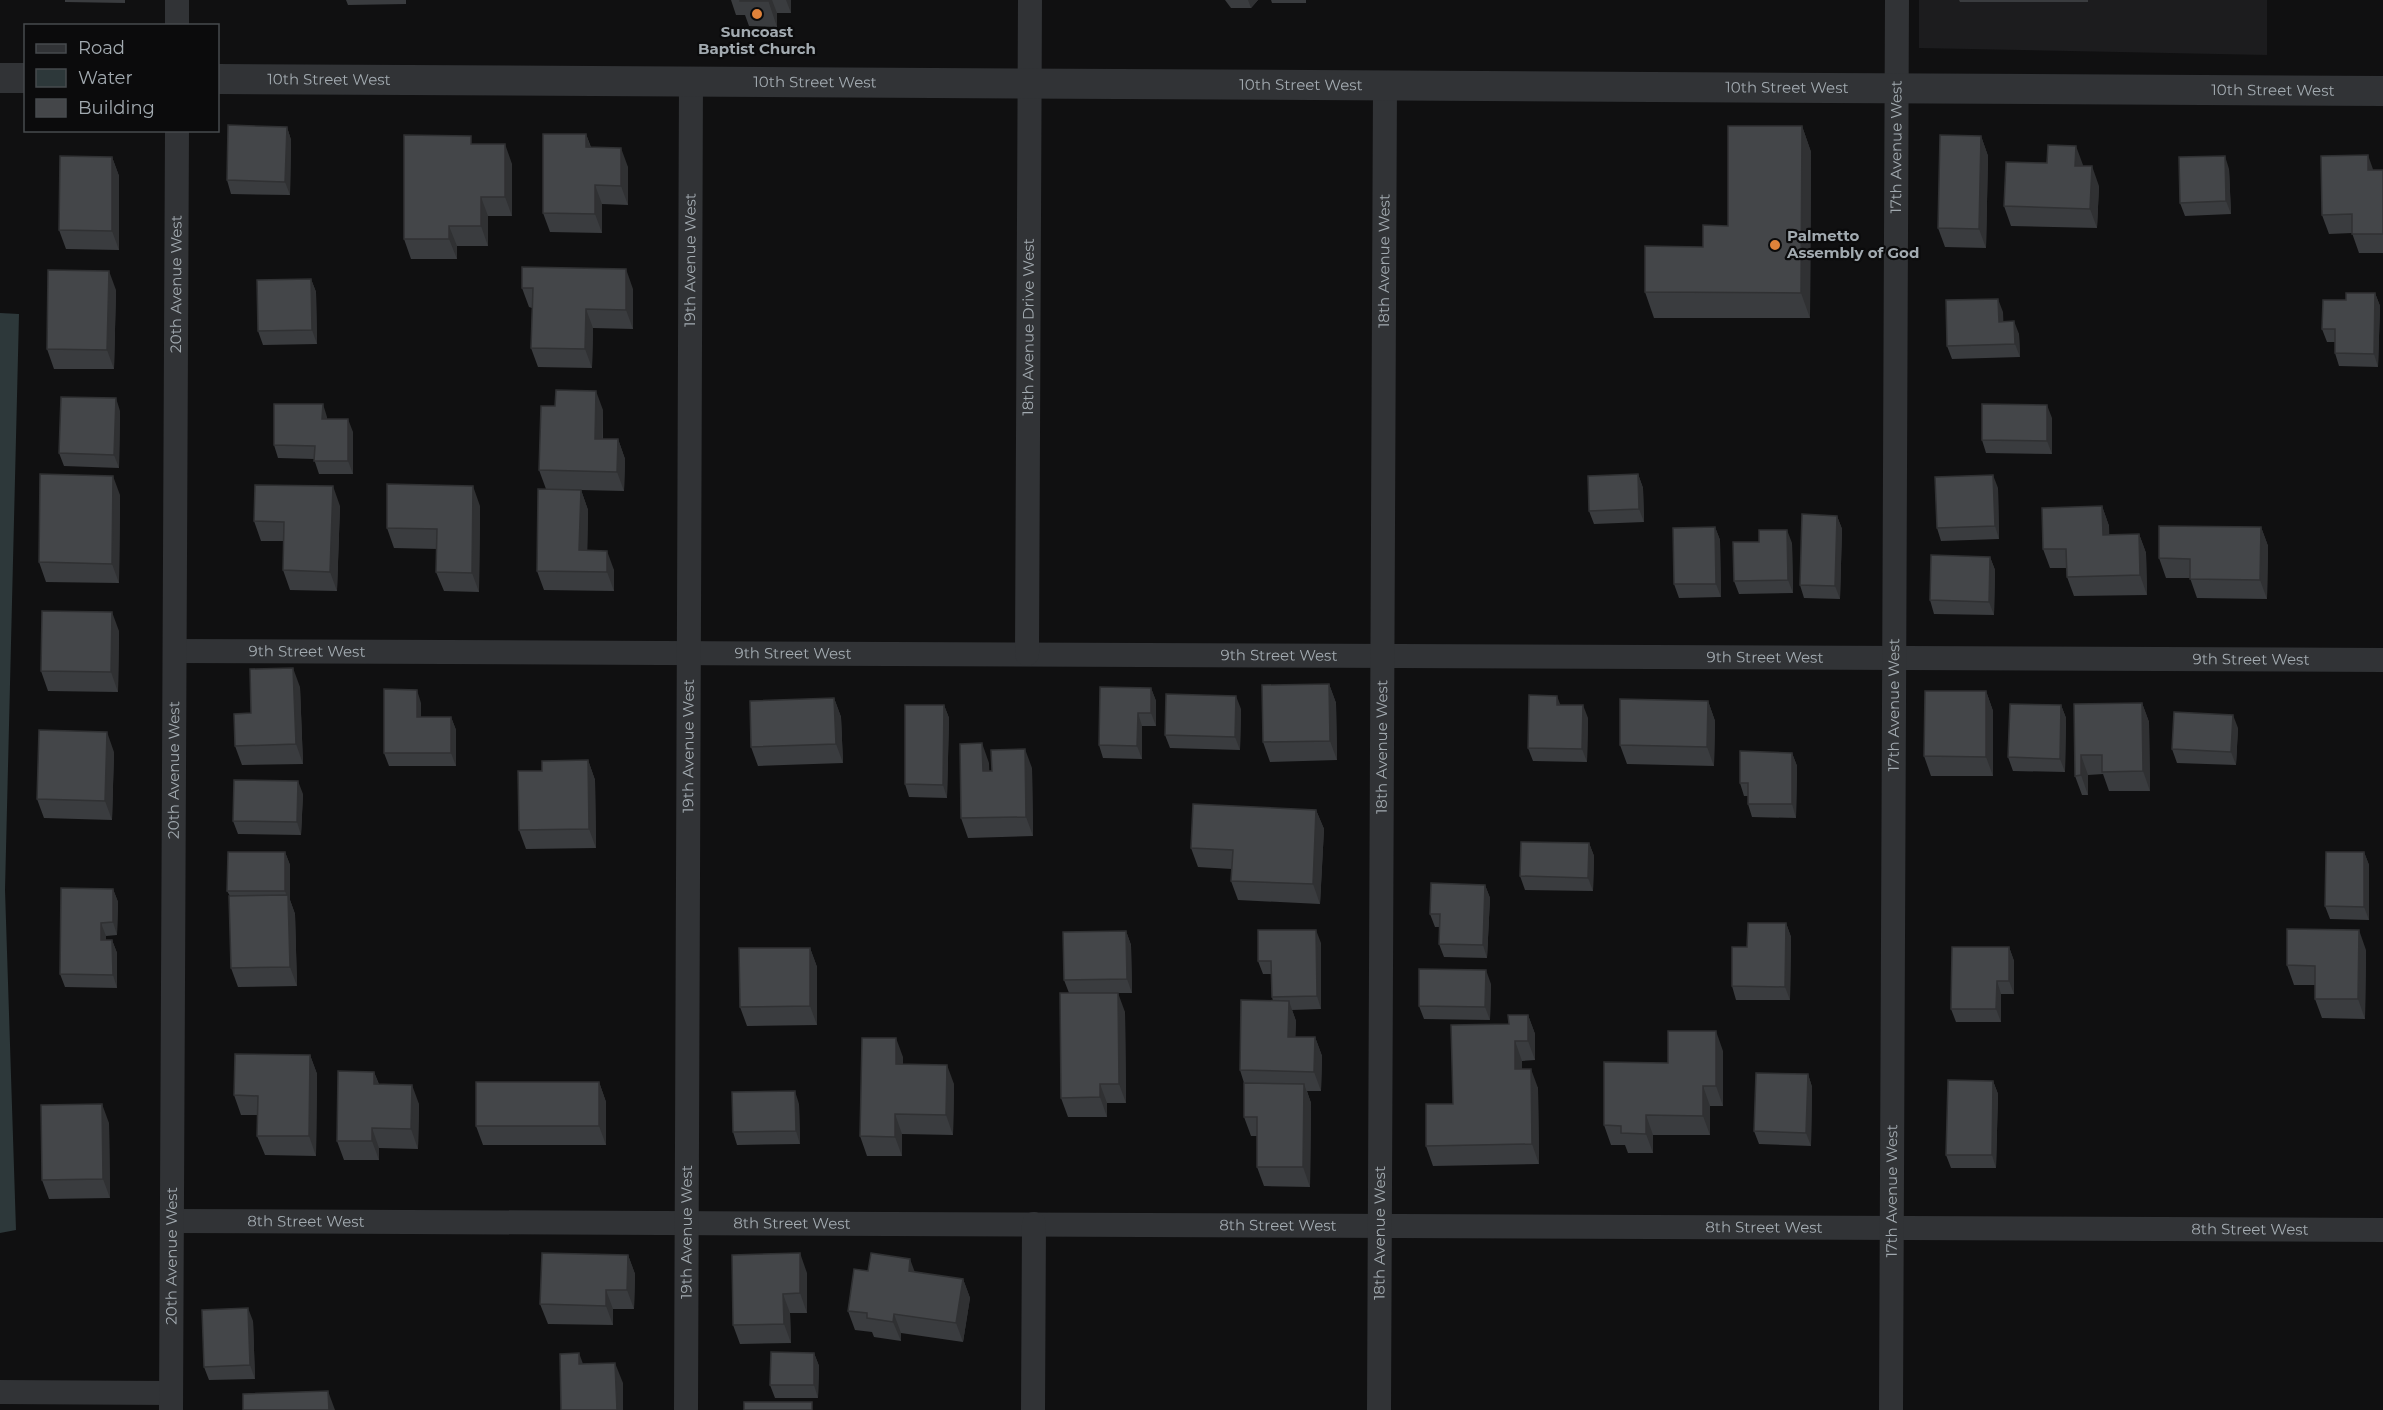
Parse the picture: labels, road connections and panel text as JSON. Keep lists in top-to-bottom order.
{
  "streets": {
    "street": [
      "10th Street West",
      "17th Avenue West",
      "19th Avenue West",
      "18th Avenue West",
      "20th Avenue West",
      "18th Avenue Drive West",
      "9th Street West",
      "8th Street West"
    ]
  },
  "crossings": [
    ["10th Street West", "17th Avenue West"],
    ["10th Street West", "19th Avenue West"],
    ["10th Street West", "18th Avenue West"],
    ["10th Street West", "18th Avenue Drive West"],
    ["17th Avenue West", "9th Street West"],
    ["17th Avenue West", "8th Street West"],
    ["19th Avenue West", "9th Street West"],
    ["19th Avenue West", "8th Street West"],
    ["18th Avenue West", "9th Street West"],
    ["18th Avenue West", "8th Street West"],
    ["20th Avenue West", "9th Street West"],
    ["20th Avenue West", "8th Street West"],
    ["18th Avenue Drive West", "9th Street West"]
  ],
  "places": ["Suncoast Baptist Church", "Palmetto Assembly of God"],
  "legend": ["Road", "Water", "Building"]
}
